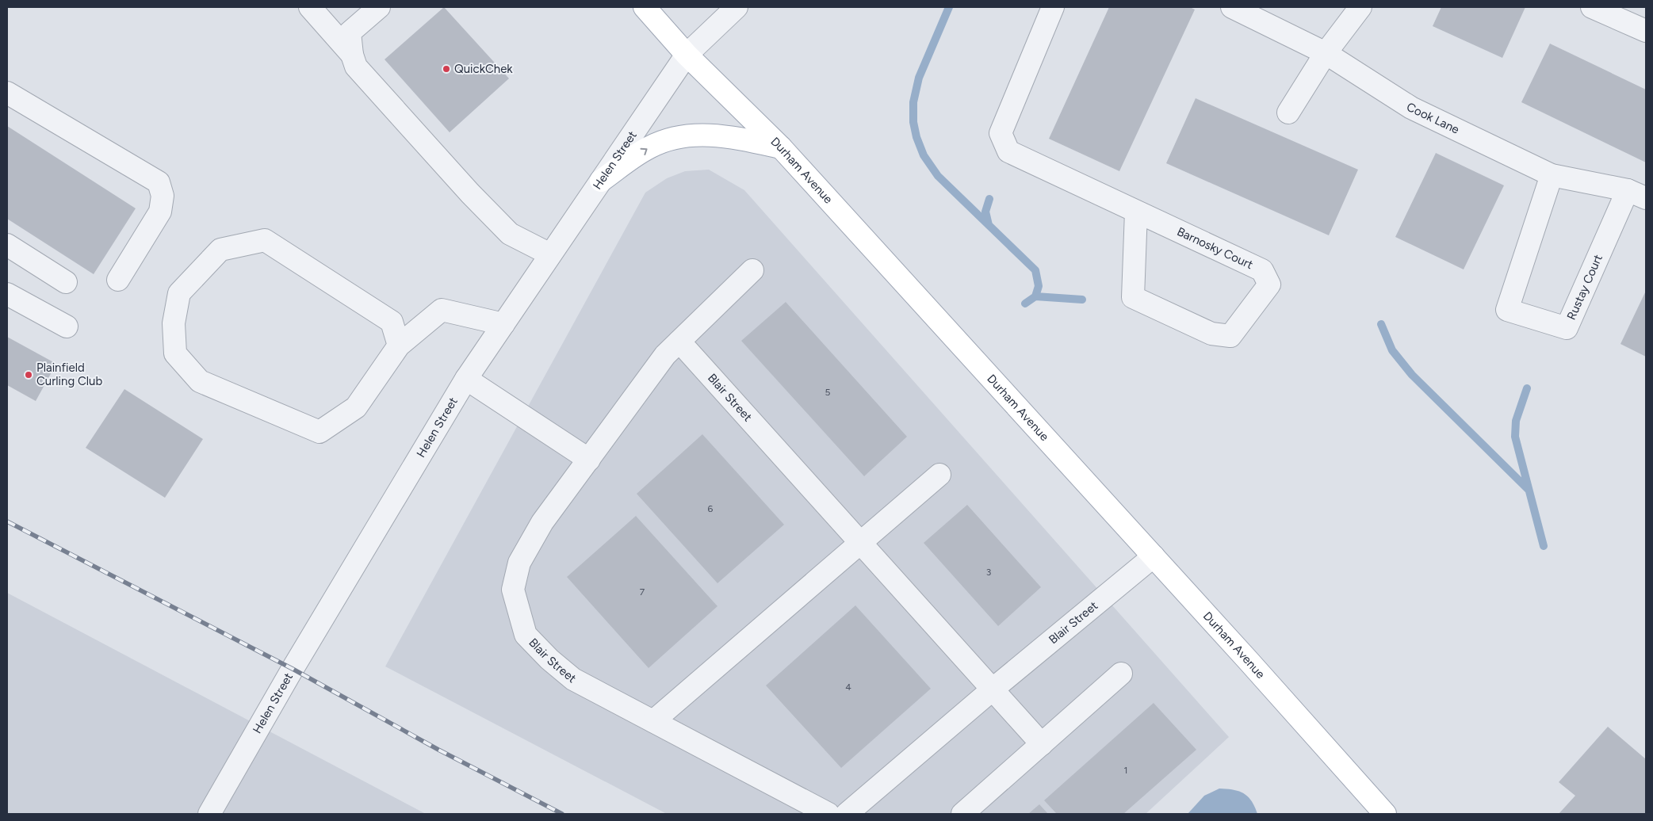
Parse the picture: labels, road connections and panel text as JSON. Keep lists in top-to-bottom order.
{
  "streets": {
    "main road": ["Durham Avenue"],
    "street": [
      "Cook Lane",
      "Helen Street",
      "Barnosky Court",
      "Rustay Court",
      "Blair Street"
    ]
  },
  "crossings": [
    ["Cook Lane", "Rustay Court"],
    ["Helen Street", "Durham Avenue"],
    ["Durham Avenue", "Blair Street"]
  ],
  "places": ["QuickChek", "Plainfield Curling Club"],
  "house_numbers": [
    "5",
    "6",
    "3",
    "7",
    "4",
    "1"
  ]
}
